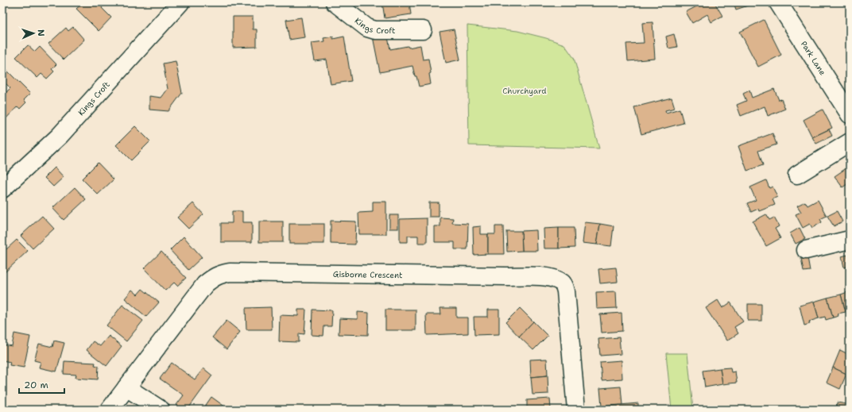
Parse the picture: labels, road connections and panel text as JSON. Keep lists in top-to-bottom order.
{
  "streets": {
    "street": ["Kings Croft", "Park Lane", "Gisborne Crescent"]
  },
  "parks": ["Churchyard"],
  "scale_bar": "20 m",
  "north": "right"
}
